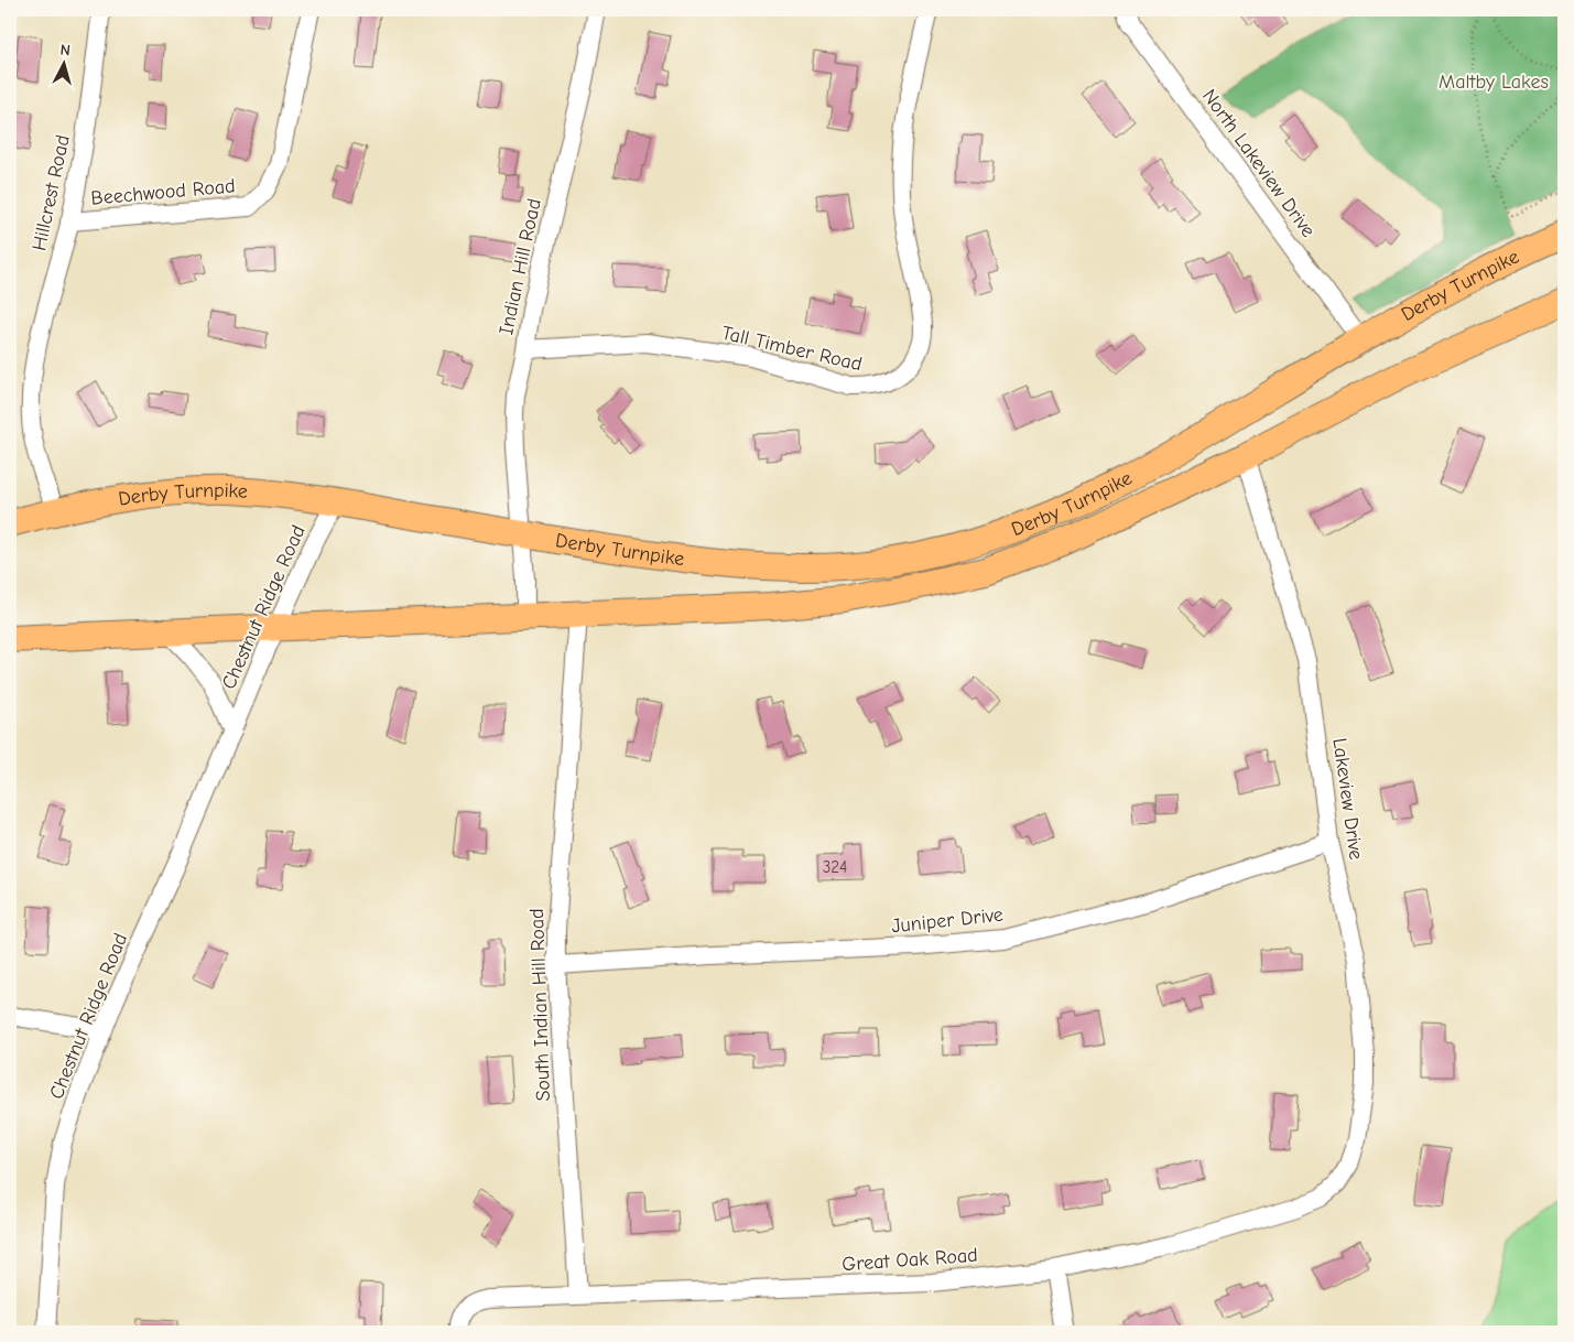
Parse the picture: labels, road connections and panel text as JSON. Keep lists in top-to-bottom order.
{
  "streets": {
    "highway": ["Derby Turnpike"],
    "street": [
      "North Lakeview Drive",
      "Beechwood Road",
      "Hillcrest Road",
      "Indian Hill Road",
      "Tall Timber Road",
      "Chestnut Ridge Road",
      "Lakeview Drive",
      "Juniper Drive",
      "South Indian Hill Road",
      "Great Oak Road"
    ]
  },
  "crossings": [
    ["North Lakeview Drive", "Derby Turnpike"],
    ["Beechwood Road", "Hillcrest Road"],
    ["Hillcrest Road", "Derby Turnpike"],
    ["Indian Hill Road", "Derby Turnpike"],
    ["Indian Hill Road", "Tall Timber Road"],
    ["Derby Turnpike", "Chestnut Ridge Road"],
    ["Derby Turnpike", "Lakeview Drive"],
    ["Derby Turnpike", "South Indian Hill Road"],
    ["Lakeview Drive", "Juniper Drive"],
    ["Lakeview Drive", "Great Oak Road"],
    ["Juniper Drive", "South Indian Hill Road"],
    ["South Indian Hill Road", "Great Oak Road"]
  ],
  "parks": ["Maltby Lakes"],
  "house_numbers": ["324"],
  "north": "top"
}
